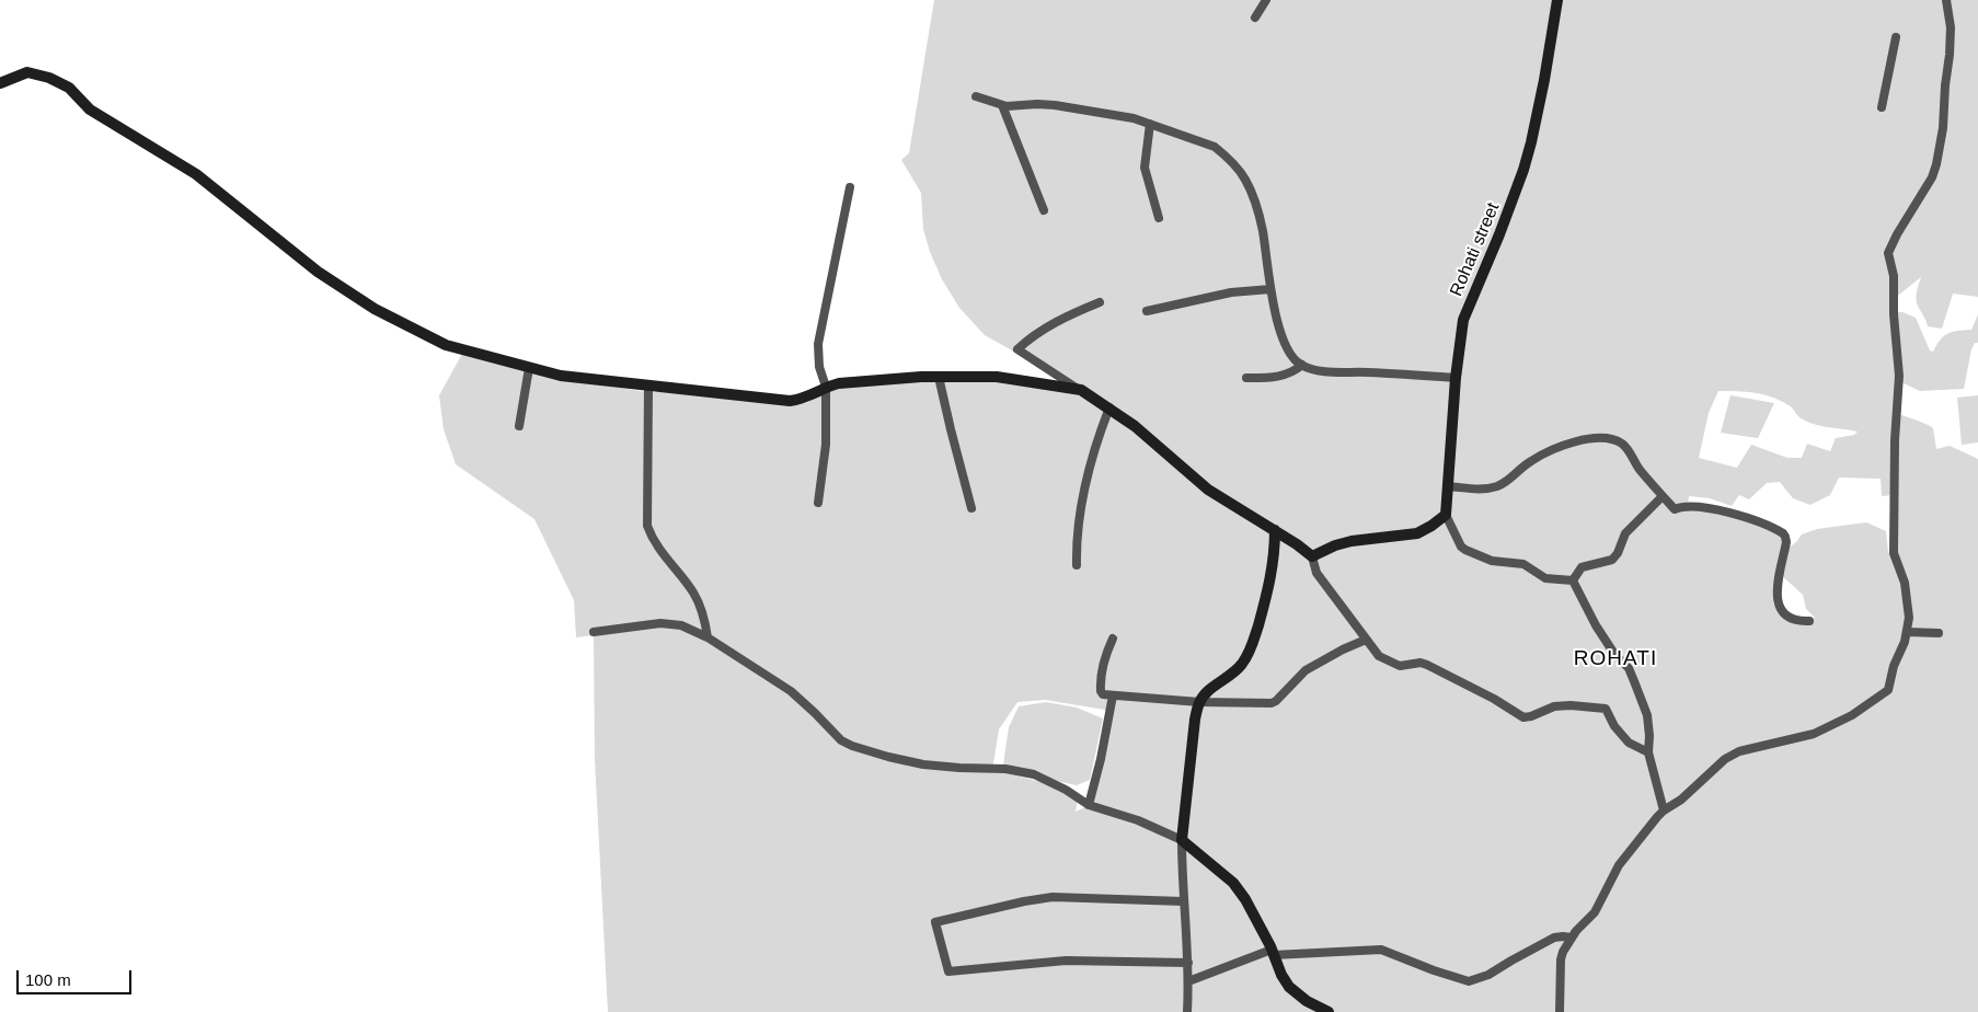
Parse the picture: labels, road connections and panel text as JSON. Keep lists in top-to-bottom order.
{
  "streets": {
    "street": ["Rohati street"]
  },
  "districts": ["ROHATI"],
  "scale_bar": "100 m"
}
